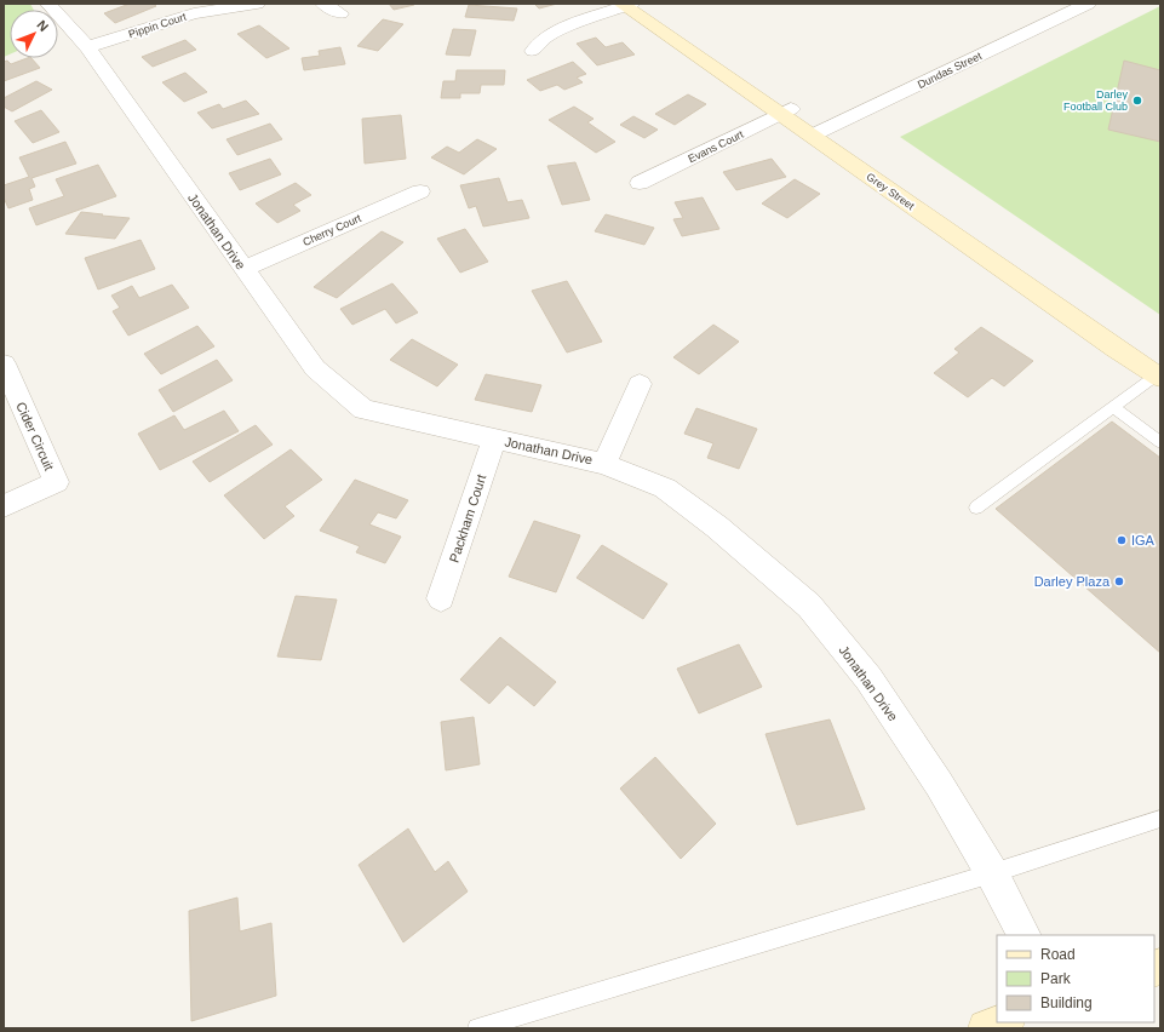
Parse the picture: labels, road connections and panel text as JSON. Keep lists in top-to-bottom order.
{
  "streets": {
    "street": [
      "Pippin Court",
      "Dundas Street",
      "Evans Court",
      "Grey Street",
      "Cherry Court",
      "Jonathan Drive",
      "Cider Circuit",
      "Packham Court"
    ]
  },
  "crossings": [
    ["Pippin Court", "Jonathan Drive"],
    ["Dundas Street", "Grey Street"],
    ["Evans Court", "Grey Street"],
    ["Cherry Court", "Jonathan Drive"],
    ["Jonathan Drive", "Packham Court"]
  ],
  "places": ["Darley Football Club", "IGA", "Darley Plaza"],
  "legend": ["Road", "Park", "Building"],
  "north": "top right"
}
